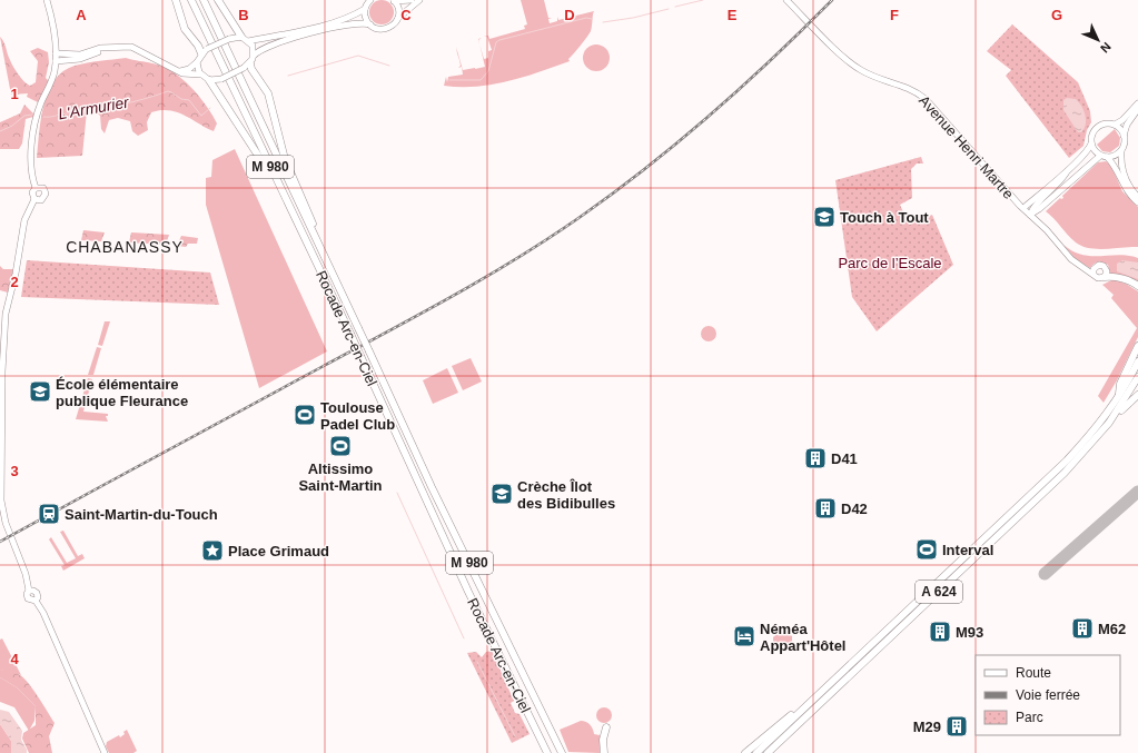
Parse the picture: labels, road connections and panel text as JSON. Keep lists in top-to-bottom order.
{
  "streets": {
    "highway": ["M 980", "Rocade Arc-en-Ciel", "A 624"],
    "street": ["Avenue Henri Martre"]
  },
  "crossings": [
    ["M 980", "Rocade Arc-en-Ciel"]
  ],
  "districts": ["CHABANASSY"],
  "water": ["L'Armurier"],
  "parks": ["Parc de l’Escale"],
  "places": {
    "school or university": ["Touch à Tout", "École élémentaire publique Fleurance", "Crèche Îlot des Bidibulles"],
    "sports": ["Toulouse Padel Club", "Altissimo Saint-Martin", "Interval"],
    "building": [
      "D41",
      "D42",
      "M62",
      "M93",
      "M29"
    ],
    "station": ["Saint-Martin-du-Touch"],
    "place": ["Place Grimaud"],
    "hotel": ["Néméa Appart'Hôtel"]
  },
  "legend": ["Route", "Voie ferrée", "Parc"],
  "north": "bottom right",
  "grid": {
    "columns": [
      "A",
      "B",
      "C",
      "D",
      "E",
      "F",
      "G"
    ],
    "rows": [
      "1",
      "2",
      "3",
      "4"
    ]
  }
}
